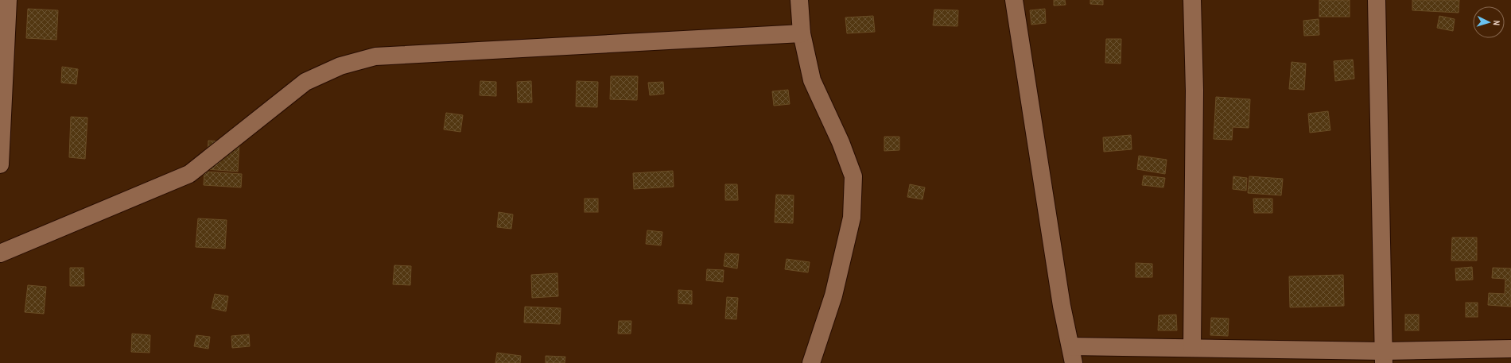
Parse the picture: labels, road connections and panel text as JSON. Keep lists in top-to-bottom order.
{
  "north": "right"
}
